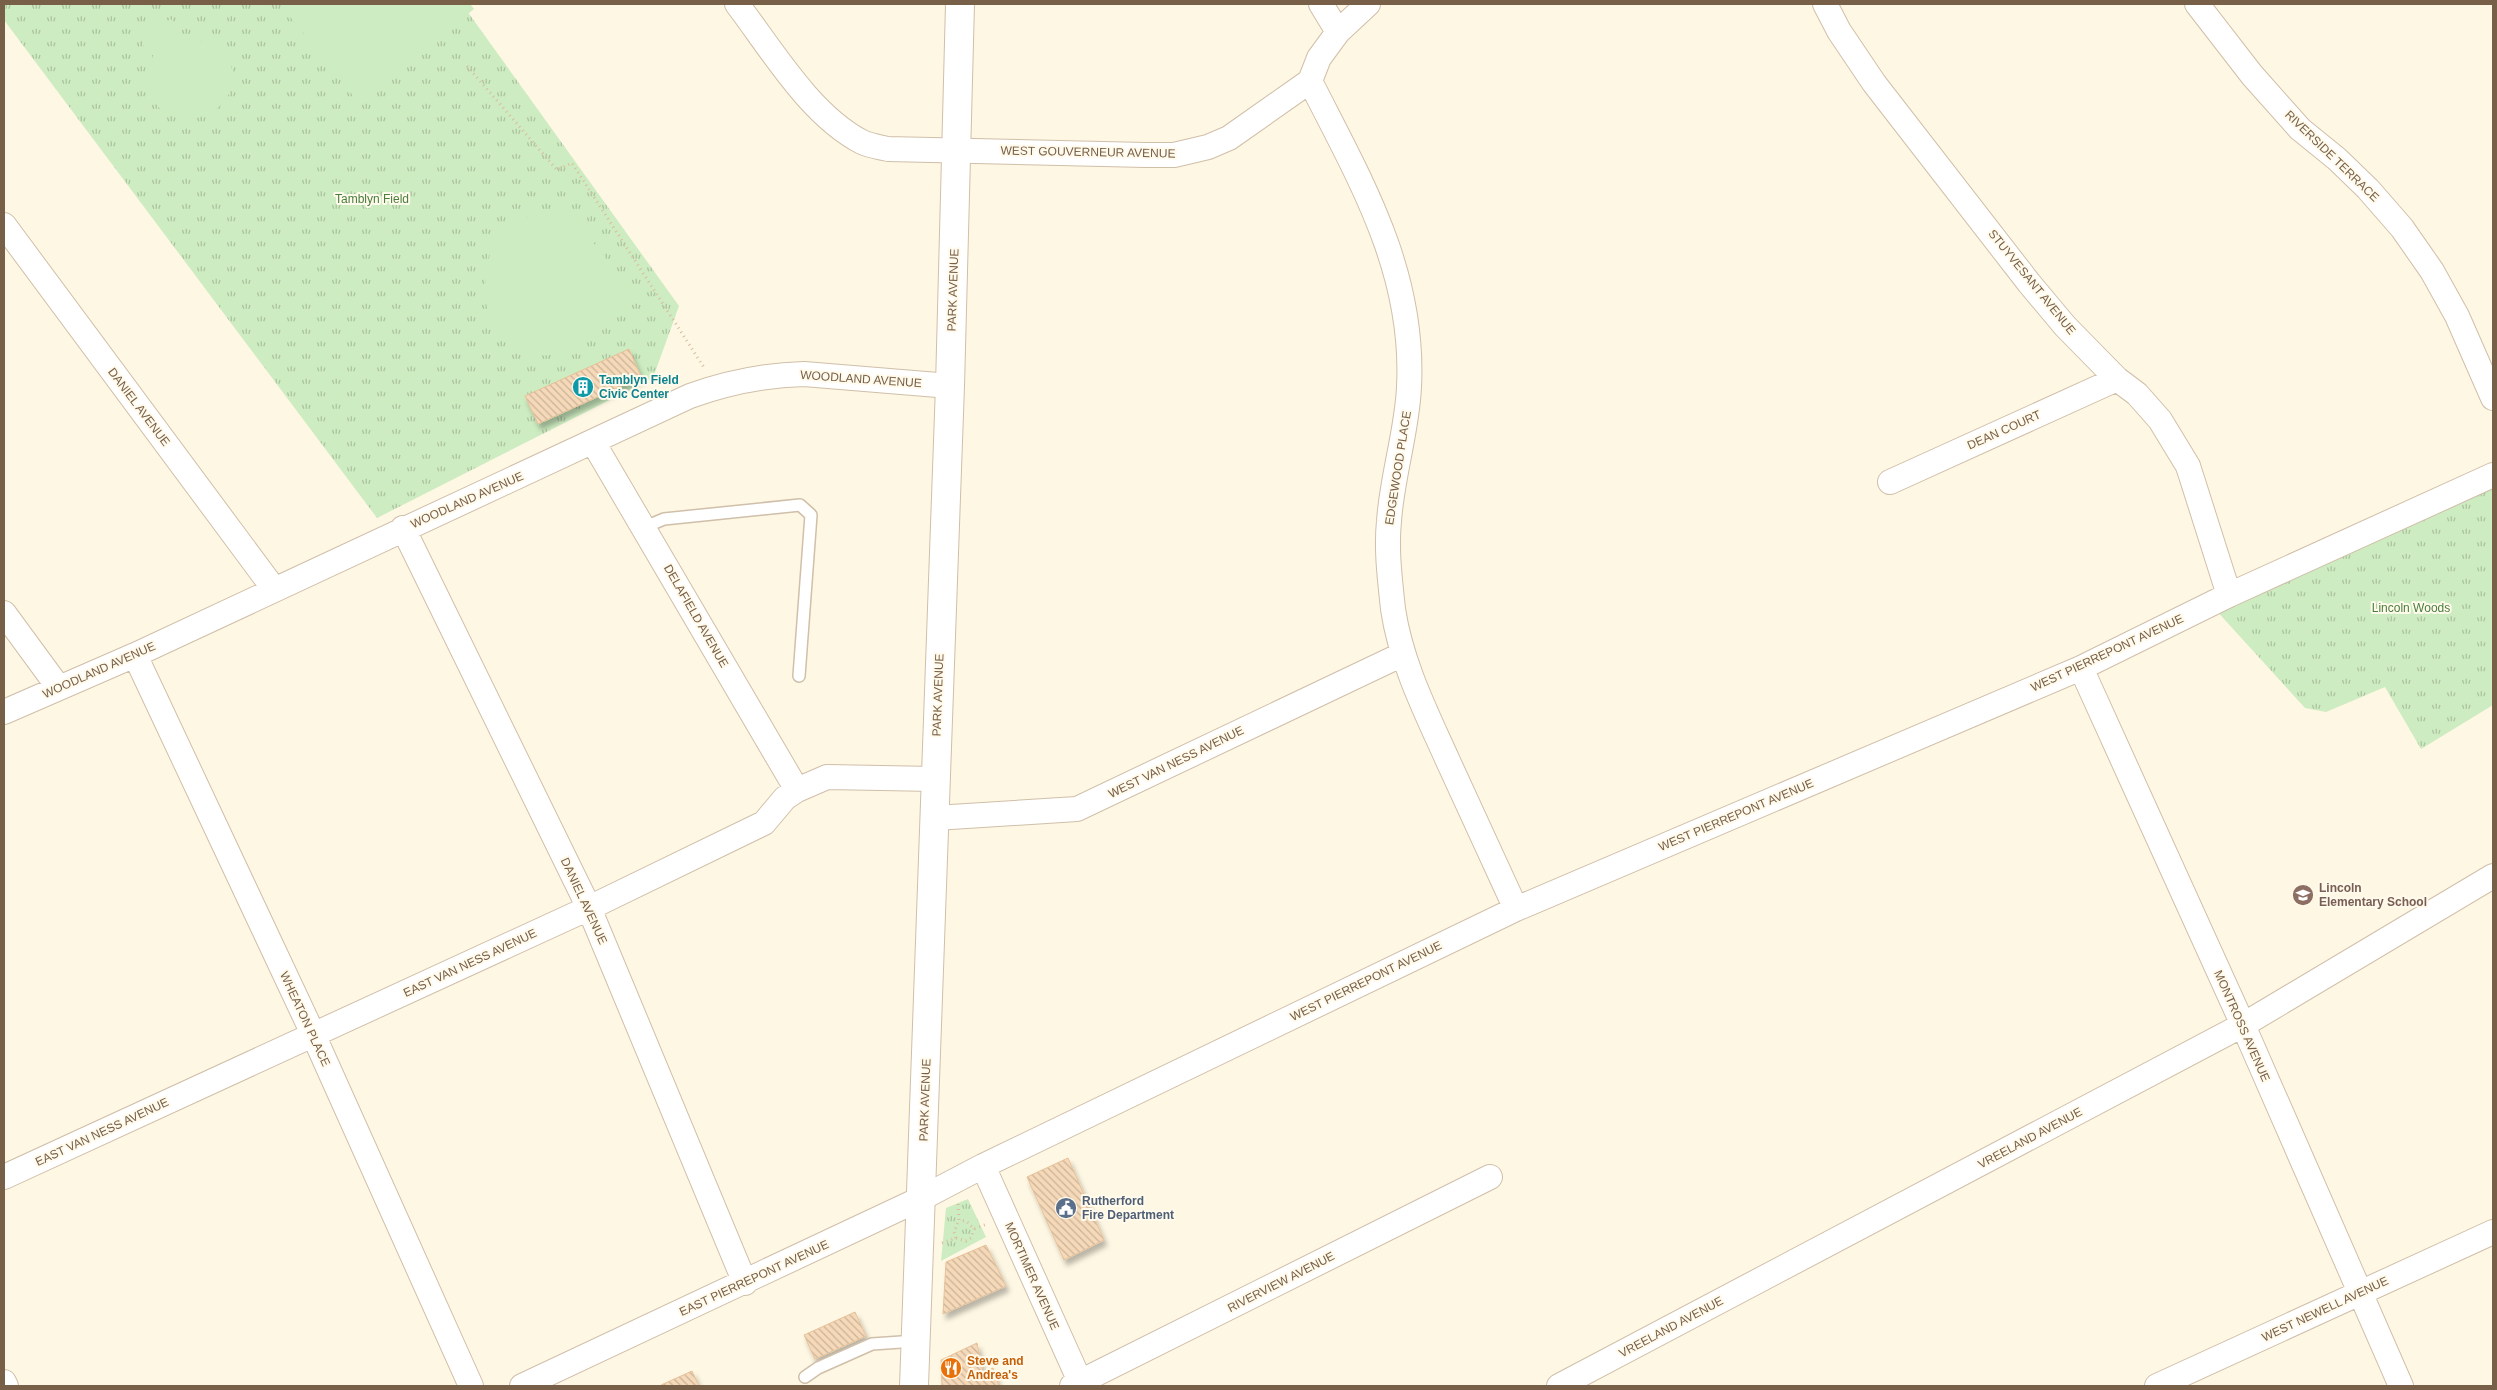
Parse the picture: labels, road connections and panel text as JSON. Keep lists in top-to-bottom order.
{
  "streets": {
    "street": [
      "WEST GOUVERNEUR AVENUE",
      "RIVERSIDE TERRACE",
      "STUYVESANT AVENUE",
      "PARK AVENUE",
      "WOODLAND AVENUE",
      "DANIEL AVENUE",
      "DEAN COURT",
      "EDGEWOOD PLACE",
      "DELAFIELD AVENUE",
      "WEST PIERREPONT AVENUE",
      "WEST VAN NESS AVENUE",
      "EAST VAN NESS AVENUE",
      "WHEATON PLACE",
      "MONTROSS AVENUE",
      "VREELAND AVENUE",
      "MORTIMER AVENUE",
      "EAST PIERREPONT AVENUE",
      "RIVERVIEW AVENUE",
      "WEST NEWELL AVENUE"
    ]
  },
  "crossings": [
    ["WEST GOUVERNEUR AVENUE", "PARK AVENUE"],
    ["WEST GOUVERNEUR AVENUE", "EDGEWOOD PLACE"],
    ["STUYVESANT AVENUE", "DEAN COURT"],
    ["STUYVESANT AVENUE", "WEST PIERREPONT AVENUE"],
    ["PARK AVENUE", "WOODLAND AVENUE"],
    ["PARK AVENUE", "WEST VAN NESS AVENUE"],
    ["PARK AVENUE", "EAST VAN NESS AVENUE"],
    ["PARK AVENUE", "EAST PIERREPONT AVENUE"],
    ["WOODLAND AVENUE", "DANIEL AVENUE"],
    ["WOODLAND AVENUE", "DELAFIELD AVENUE"],
    ["WOODLAND AVENUE", "WHEATON PLACE"],
    ["DANIEL AVENUE", "EAST VAN NESS AVENUE"],
    ["DANIEL AVENUE", "EAST PIERREPONT AVENUE"],
    ["EDGEWOOD PLACE", "WEST PIERREPONT AVENUE"],
    ["EDGEWOOD PLACE", "WEST VAN NESS AVENUE"],
    ["DELAFIELD AVENUE", "EAST VAN NESS AVENUE"],
    ["WEST PIERREPONT AVENUE", "MONTROSS AVENUE"],
    ["WEST PIERREPONT AVENUE", "MORTIMER AVENUE"],
    ["WEST PIERREPONT AVENUE", "EAST PIERREPONT AVENUE"],
    ["EAST VAN NESS AVENUE", "WHEATON PLACE"],
    ["MONTROSS AVENUE", "VREELAND AVENUE"],
    ["MONTROSS AVENUE", "WEST NEWELL AVENUE"],
    ["MORTIMER AVENUE", "EAST PIERREPONT AVENUE"],
    ["MORTIMER AVENUE", "RIVERVIEW AVENUE"]
  ],
  "parks": ["Tamblyn Field", "Lincoln Woods"],
  "places": {
    "building": ["Tamblyn Field Civic Center"],
    "school or university": ["Lincoln Elementary School"],
    "public building": ["Rutherford Fire Department"],
    "restaurant": ["Steve and Andrea's"]
  }
}
